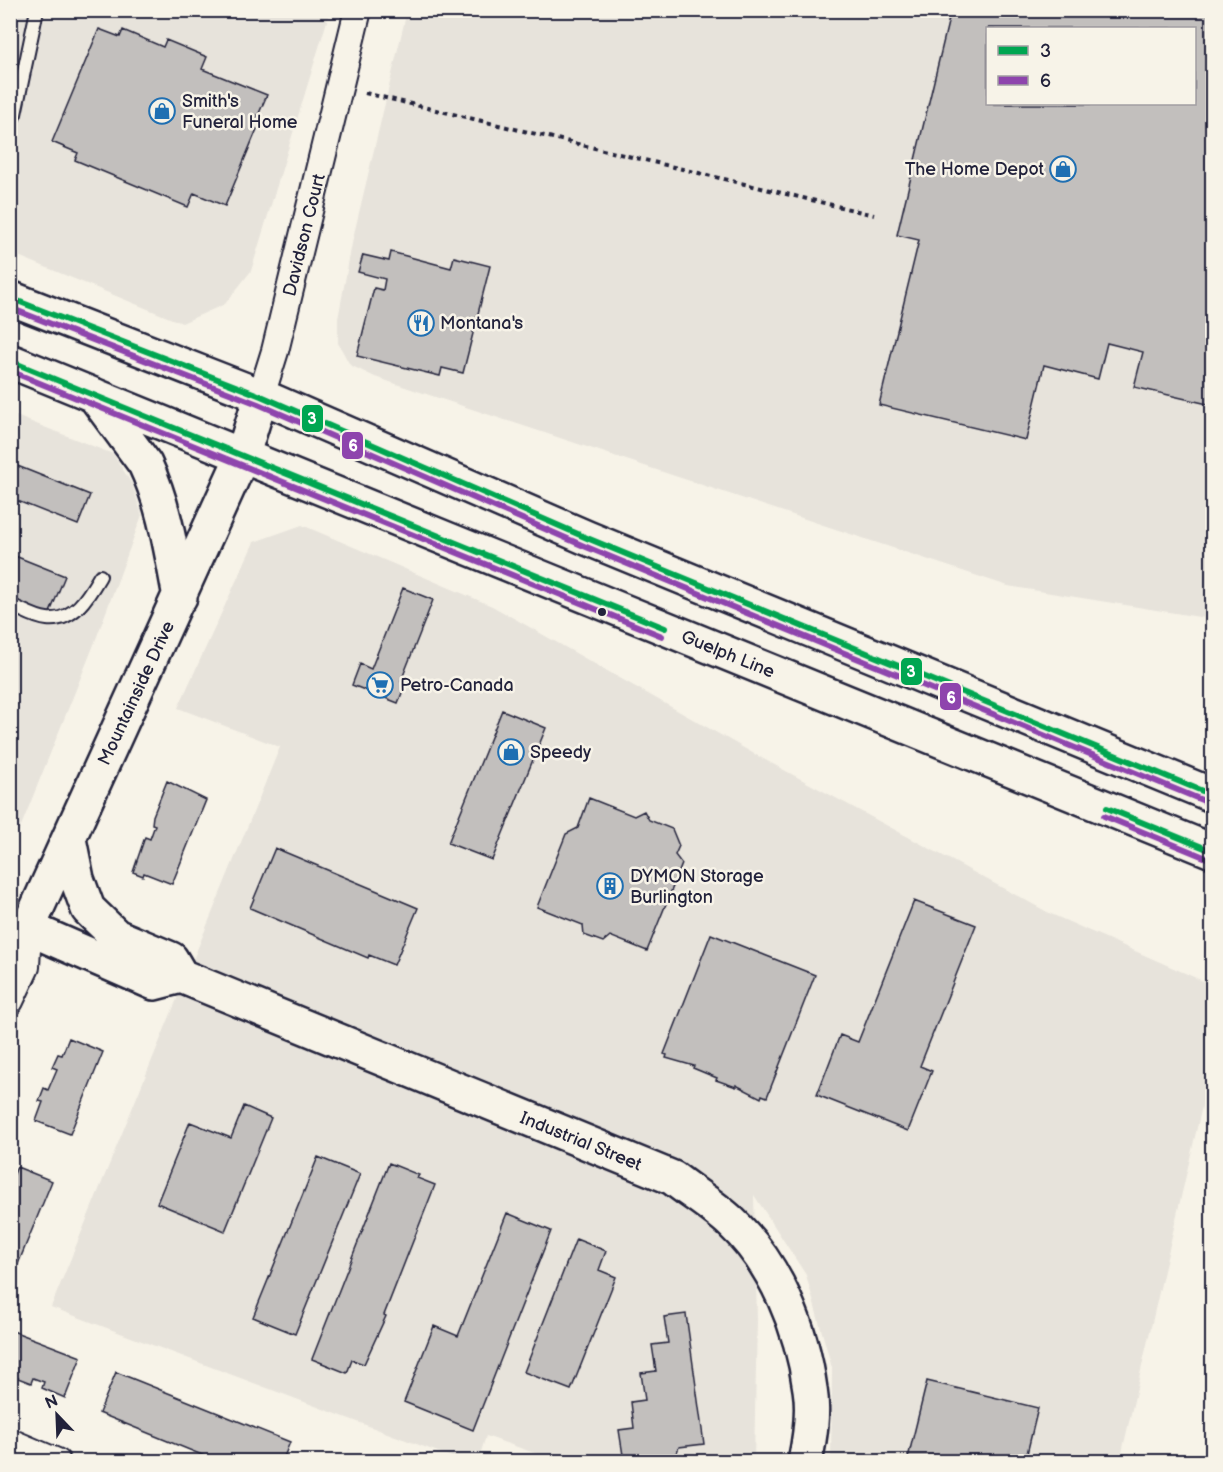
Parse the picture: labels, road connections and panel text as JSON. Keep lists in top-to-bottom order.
{
  "streets": {
    "main road": [
      "Davidson Court",
      "Guelph Line",
      "Mountainside Drive",
      "Industrial Street"
    ]
  },
  "crossings": [
    ["Davidson Court", "Guelph Line"],
    ["Davidson Court", "Mountainside Drive"],
    ["Guelph Line", "Mountainside Drive"],
    ["Mountainside Drive", "Industrial Street"]
  ],
  "places": {
    "shop": ["Smith's Funeral Home", "The Home Depot", "Speedy"],
    "restaurant": ["Montana's"],
    "supermarket": ["Petro-Canada"],
    "building": ["DYMON Storage Burlington"]
  },
  "lines": ["transit line 3", "transit line 6"],
  "legend": ["3", "6"],
  "north": "top left"
}
